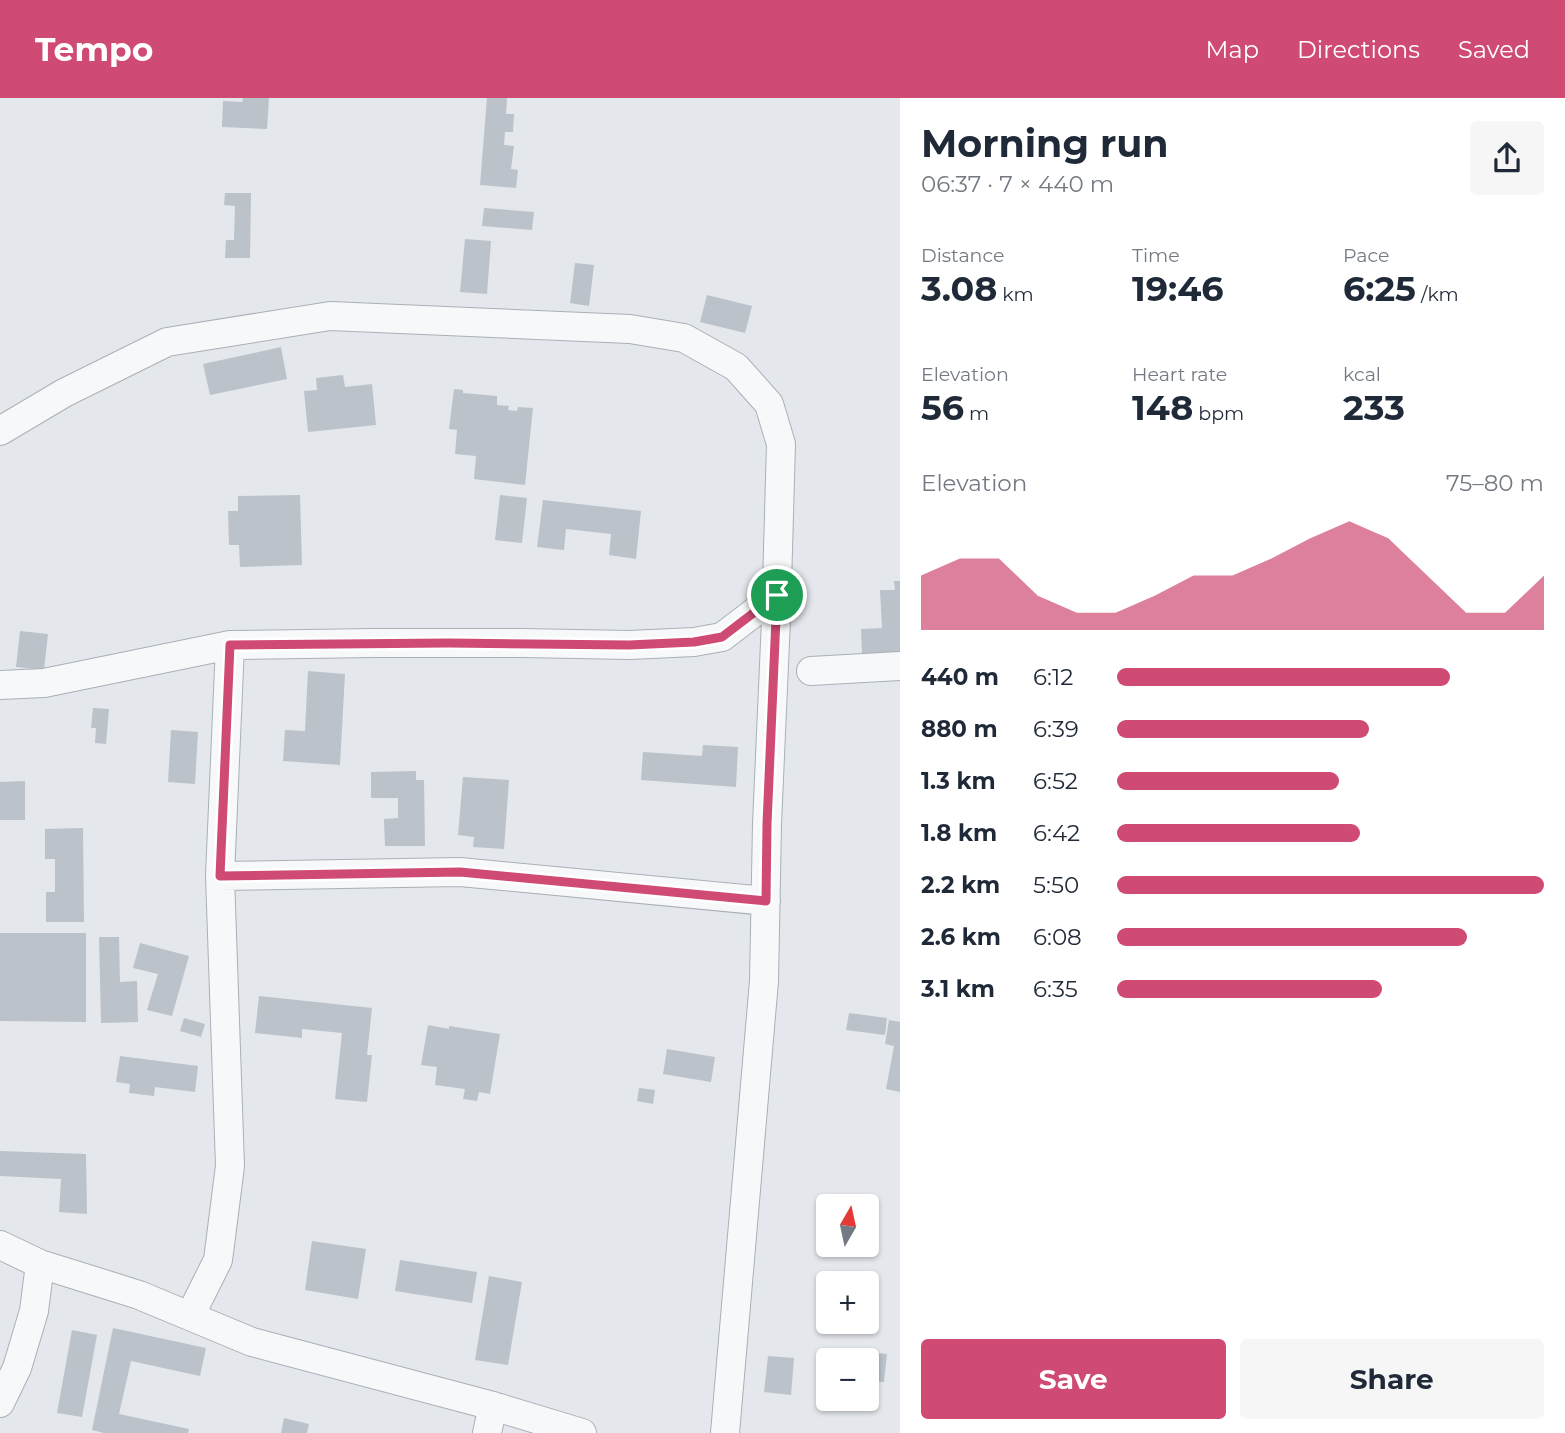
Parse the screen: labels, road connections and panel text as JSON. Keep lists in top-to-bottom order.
{
  "north": "top",
  "page": {
    "header": "Tempo",
    "nav": ["Map", "Directions", "Saved"],
    "heading": ["Morning run", "06:37 · 7 × 440 m"],
    "stats": [
      ["Distance", "3.08 km"],
      ["Time", "19:46"],
      ["Pace", "6:25 /km"],
      ["Elevation", "56 m"],
      ["Heart rate", "148 bpm"],
      ["kcal", "233"]
    ],
    "chart": ["Elevation", "75–80 m"],
    "list": [
      {
        "name": "440 m",
        "note": "6:12"
      },
      {
        "name": "880 m",
        "note": "6:39"
      },
      {
        "name": "1.3 km",
        "note": "6:52"
      },
      {
        "name": "1.8 km",
        "note": "6:42"
      },
      {
        "name": "2.2 km",
        "note": "5:50"
      },
      {
        "name": "2.6 km",
        "note": "6:08"
      },
      {
        "name": "3.1 km",
        "note": "6:35"
      }
    ],
    "map_buttons": ["+", "−"],
    "buttons": ["Save", "Share"]
  }
}
